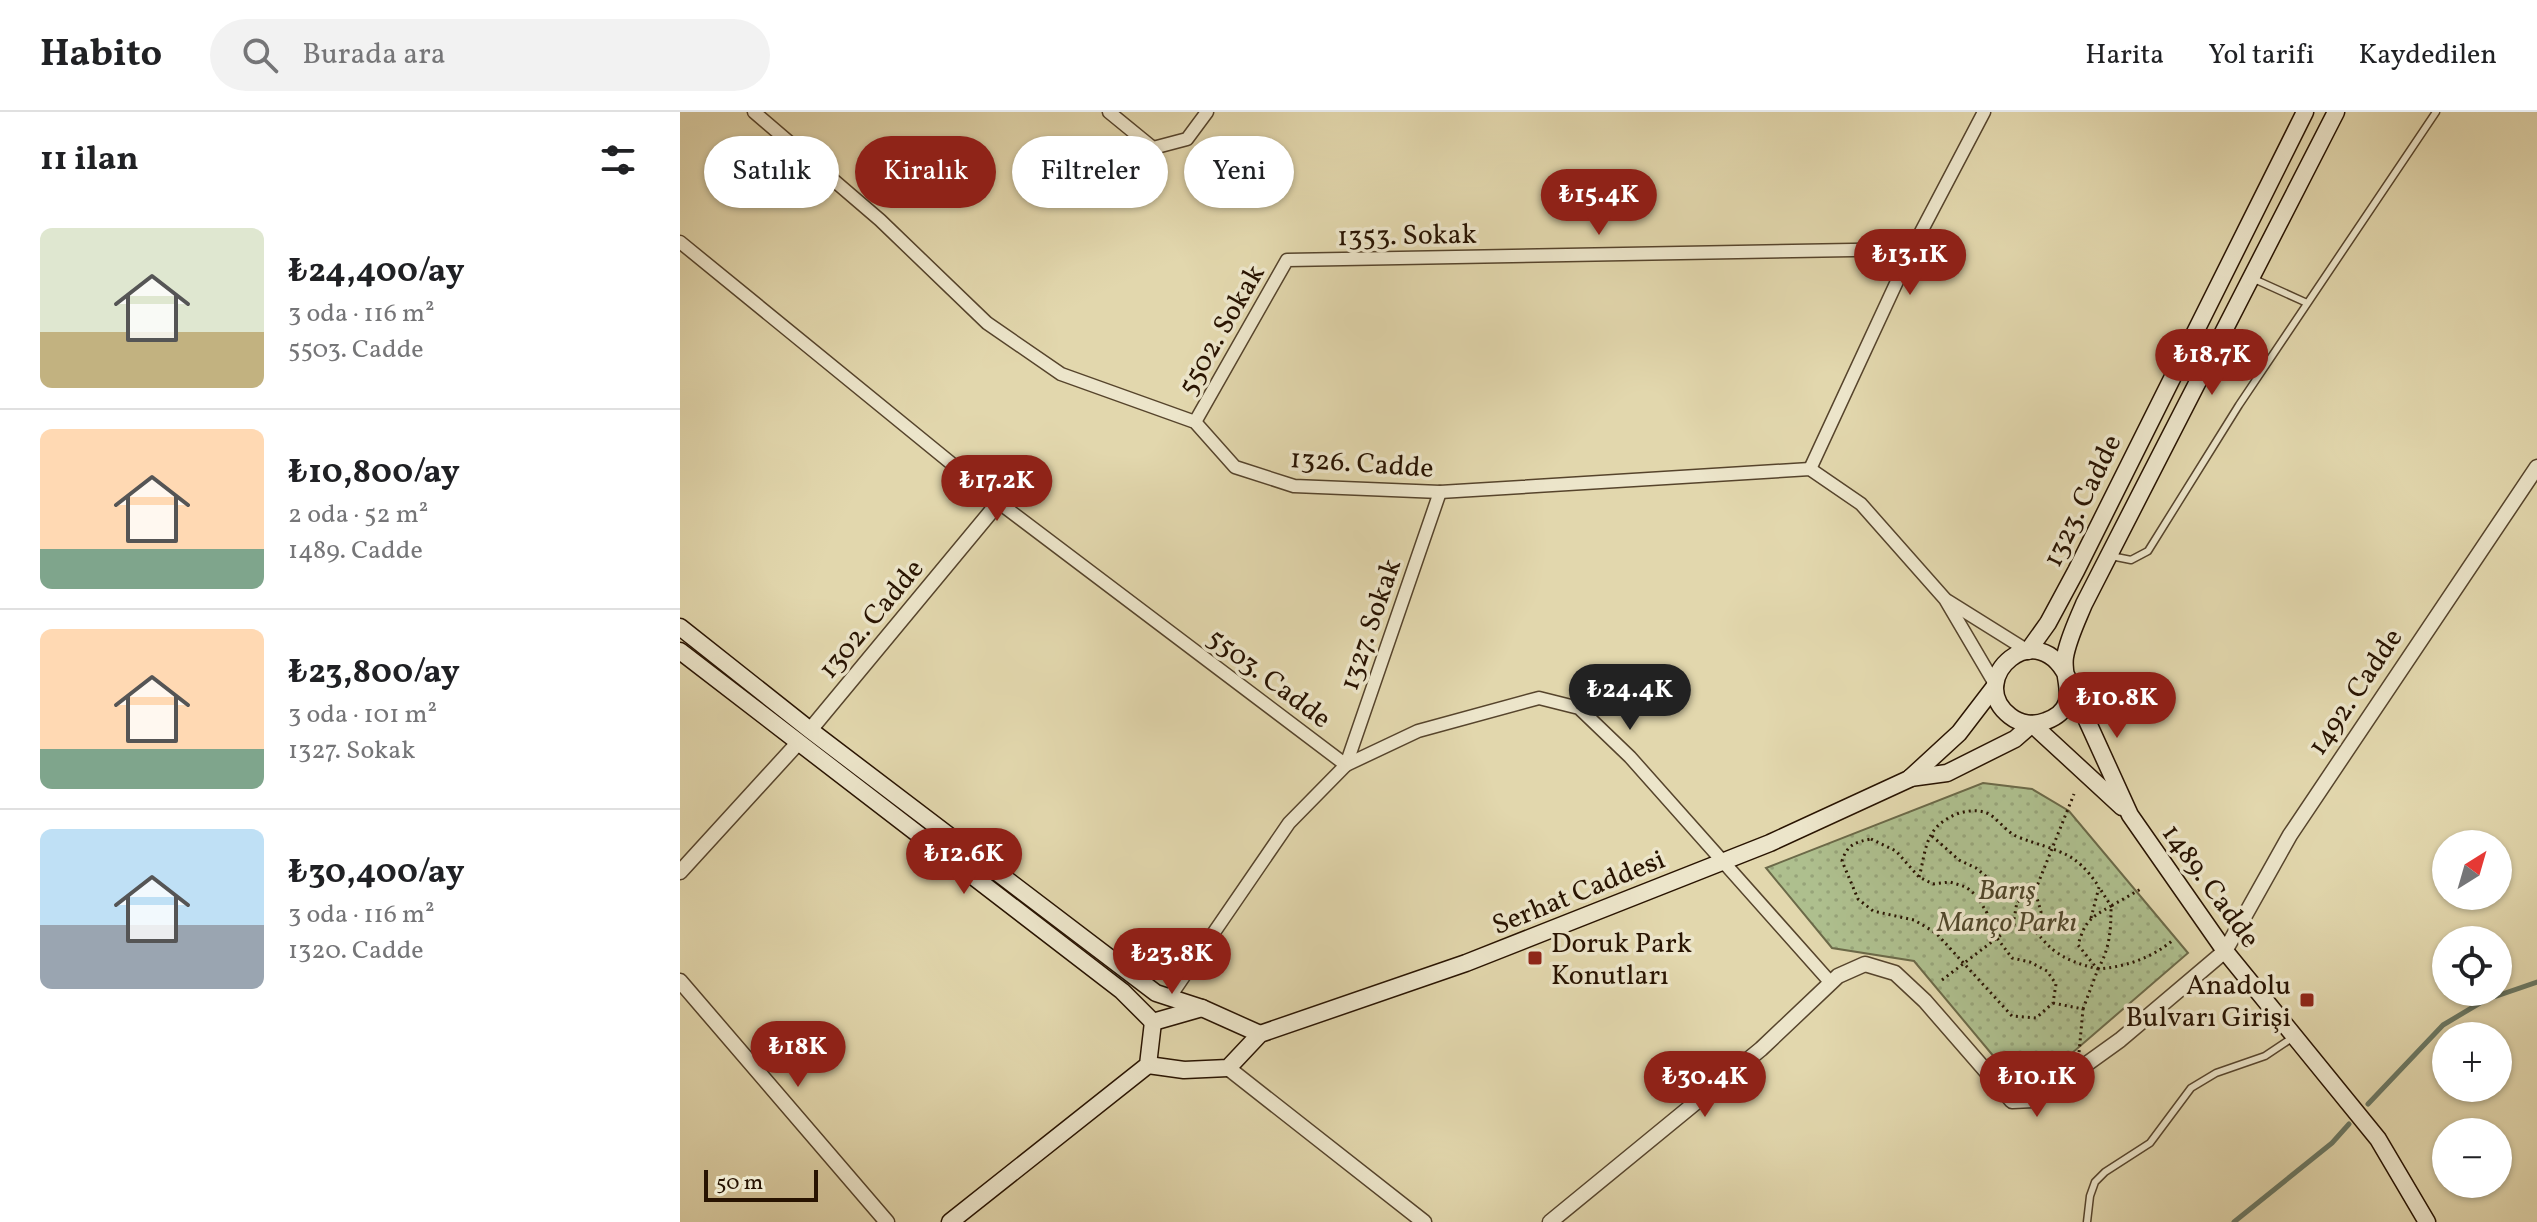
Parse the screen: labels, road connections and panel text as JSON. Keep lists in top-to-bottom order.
{
  "streets": {
    "main road": ["1323. Cadde", "1489. Cadde", "Serhat Caddesi"],
    "street": [
      "1353. Sokak",
      "5502. Sokak",
      "1326. Cadde",
      "1302. Cadde",
      "1327. Sokak",
      "5503. Cadde",
      "1492. Cadde"
    ]
  },
  "crossings": [
    ["1353. Sokak", "5502. Sokak"],
    ["5502. Sokak", "1326. Cadde"],
    ["1326. Cadde", "1327. Sokak"],
    ["1323. Cadde", "1489. Cadde"],
    ["1302. Cadde", "5503. Cadde"],
    ["1327. Sokak", "5503. Cadde"],
    ["5503. Cadde", "Serhat Caddesi"],
    ["1492. Cadde", "1489. Cadde"]
  ],
  "parks": ["Barış Manço Parkı"],
  "places": {
    "transit": ["Doruk Park Konutları", "Anadolu Bulvarı Girişi"]
  },
  "scale_bar": "50 m",
  "north": "top right",
  "page": {
    "header": "Habito",
    "search": "Burada ara",
    "nav": ["Harita", "Yol tarifi", "Kaydedilen"],
    "heading": "11 ilan",
    "chip": [
      "Satılık",
      "Kiralık",
      "Filtreler",
      "Yeni"
    ],
    "price": [
      "₺15.4K",
      "₺13.1K",
      "₺18.7K",
      "₺17.2K",
      "₺24.4K",
      "₺10.8K",
      "₺12.6K",
      "₺23.8K",
      "₺18K",
      "₺30.4K",
      "₺10.1K"
    ],
    "list": [
      {
        "name": "₺24,400/ay",
        "note": "3 oda · 116 m² · 5503. Cadde"
      },
      {
        "name": "₺10,800/ay",
        "note": "2 oda · 52 m² · 1489. Cadde"
      },
      {
        "name": "₺23,800/ay",
        "note": "3 oda · 101 m² · 1327. Sokak"
      },
      {
        "name": "₺30,400/ay",
        "note": "3 oda · 116 m² · 1320. Cadde"
      }
    ],
    "map_buttons": ["+", "−"],
    "scale": "50 m"
  }
}
